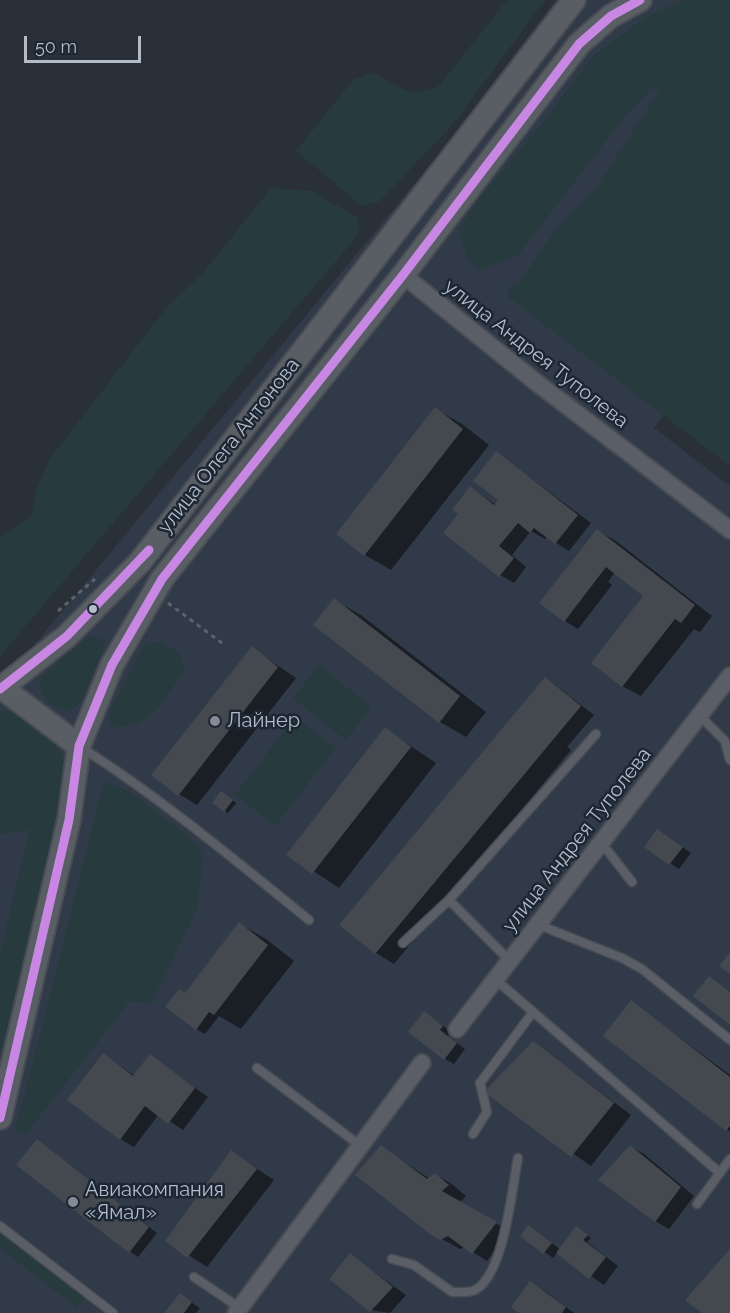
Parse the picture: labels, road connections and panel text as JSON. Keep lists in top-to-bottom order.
{
  "streets": {
    "street": ["улица Андрея Туполева", "улица Олега Антонова"]
  },
  "crossings": [
    ["улица Андрея Туполева", "улица Олега Антонова"]
  ],
  "places": ["Лайнер", "Авиакомпания «Ямал»"],
  "scale_bar": "50 m"
}
